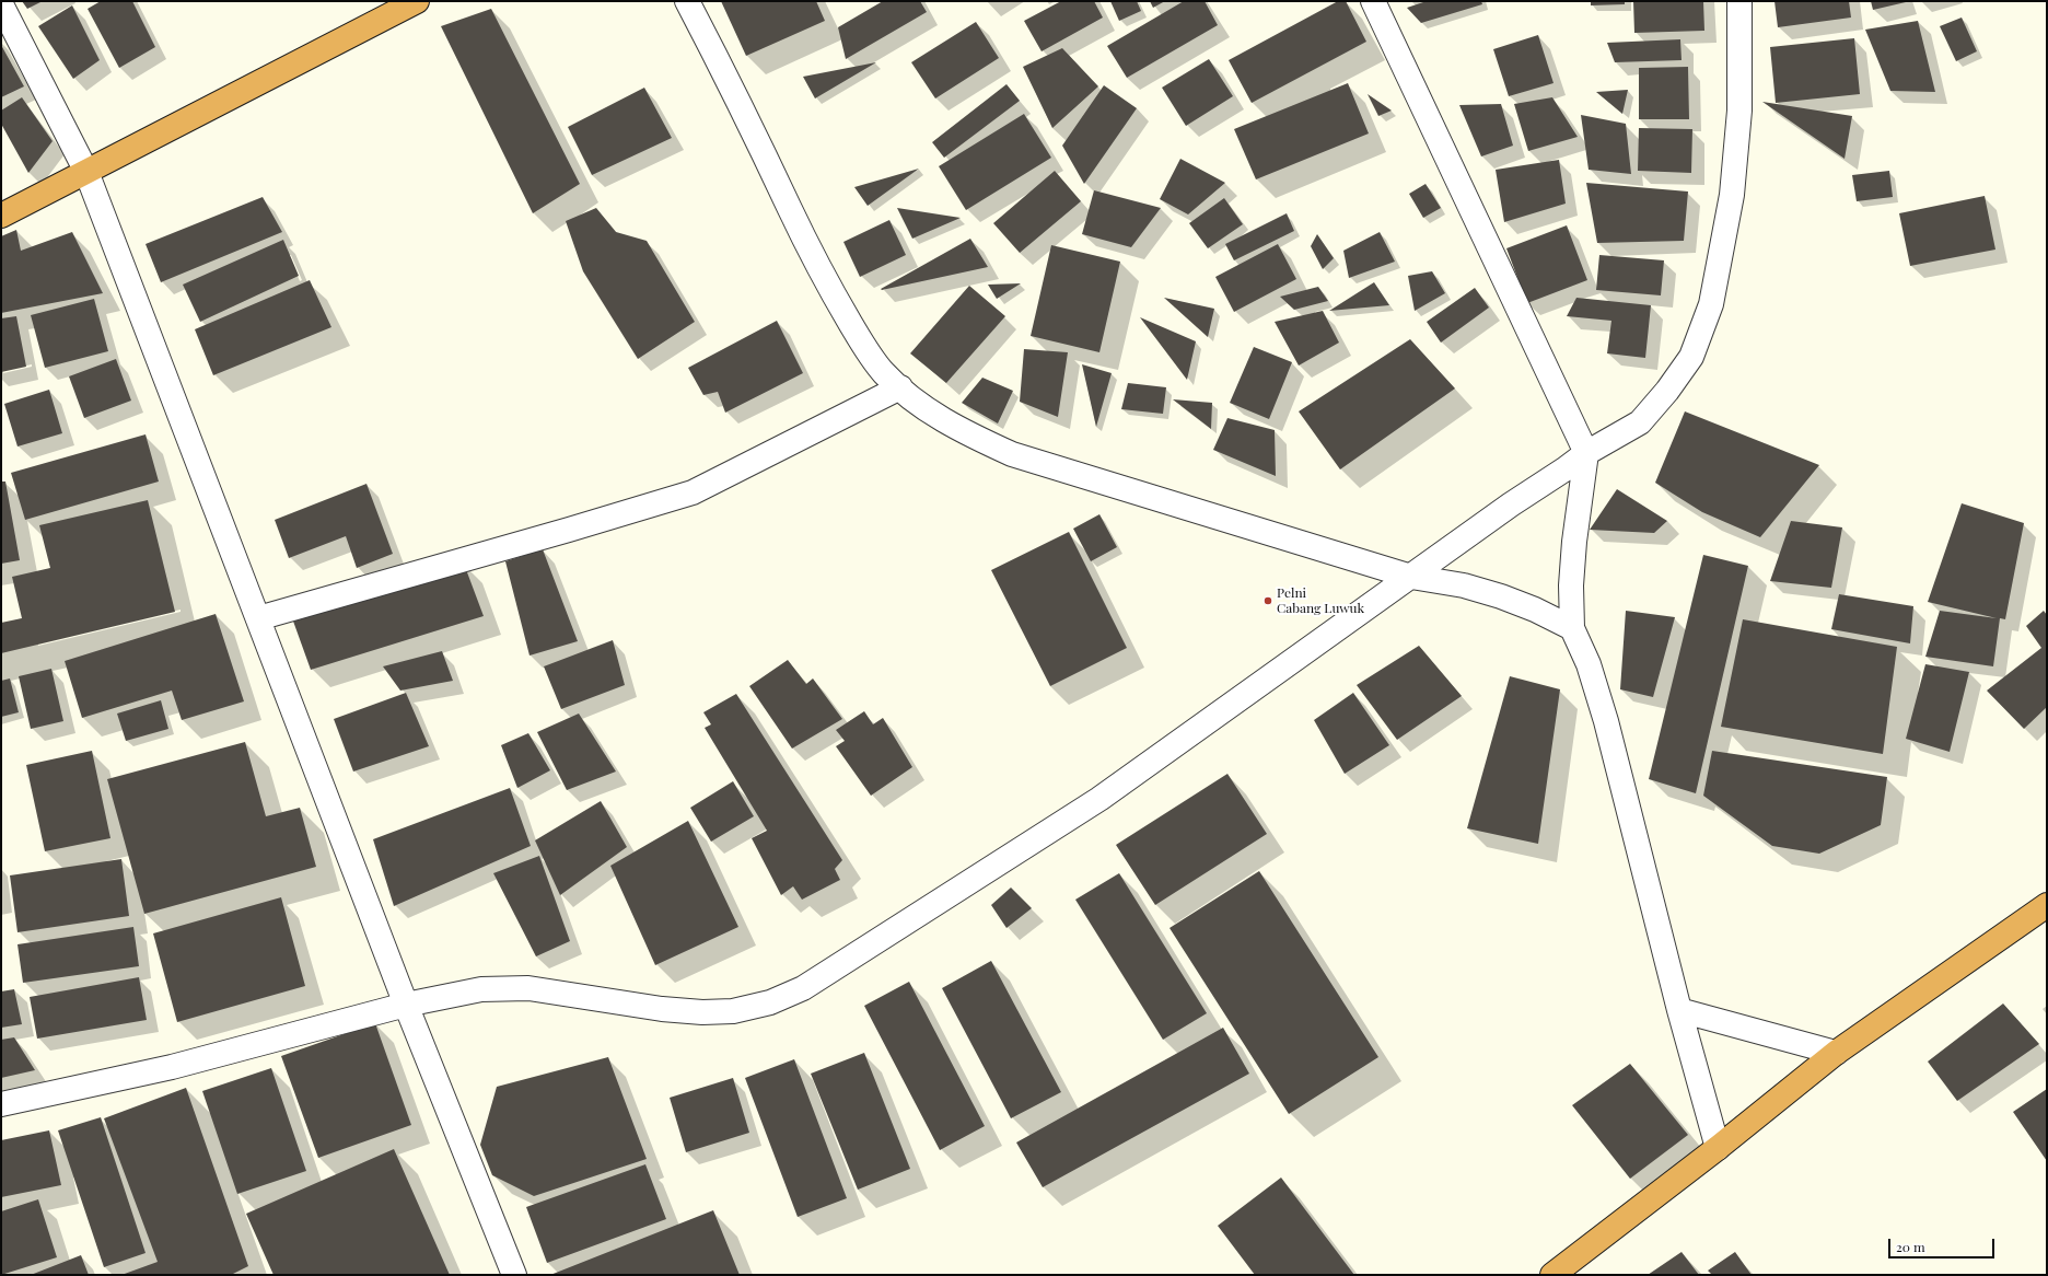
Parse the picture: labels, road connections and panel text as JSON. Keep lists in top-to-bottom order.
{
  "places": ["Pelni Cabang Luwuk"],
  "scale_bar": "20 m"
}
